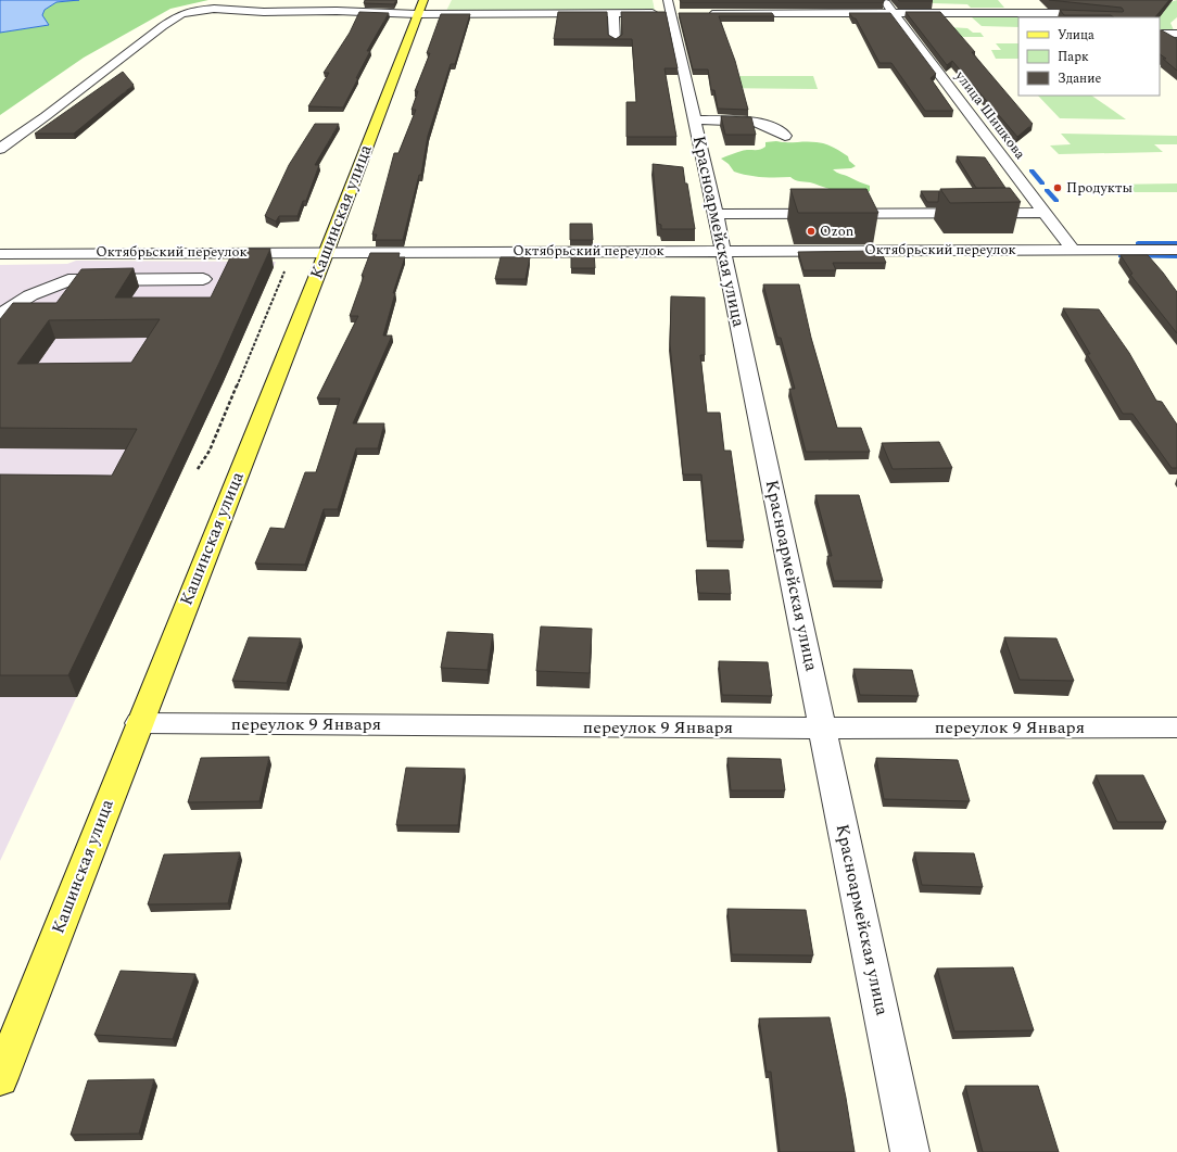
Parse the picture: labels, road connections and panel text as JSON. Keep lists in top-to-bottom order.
{
  "streets": {
    "main road": ["Кашинская улица"],
    "street": [
      "улица Шишкова",
      "Красноармейская улица",
      "Октябрьский переулок",
      "переулок 9 Января"
    ]
  },
  "crossings": [
    ["улица Шишкова", "Октябрьский переулок"],
    ["Кашинская улица", "Октябрьский переулок"],
    ["Кашинская улица", "переулок 9 Января"],
    ["Красноармейская улица", "Октябрьский переулок"],
    ["Красноармейская улица", "переулок 9 Января"]
  ],
  "places": ["Продукты", "Ozon"],
  "legend": ["Улица", "Парк", "Здание"]
}
